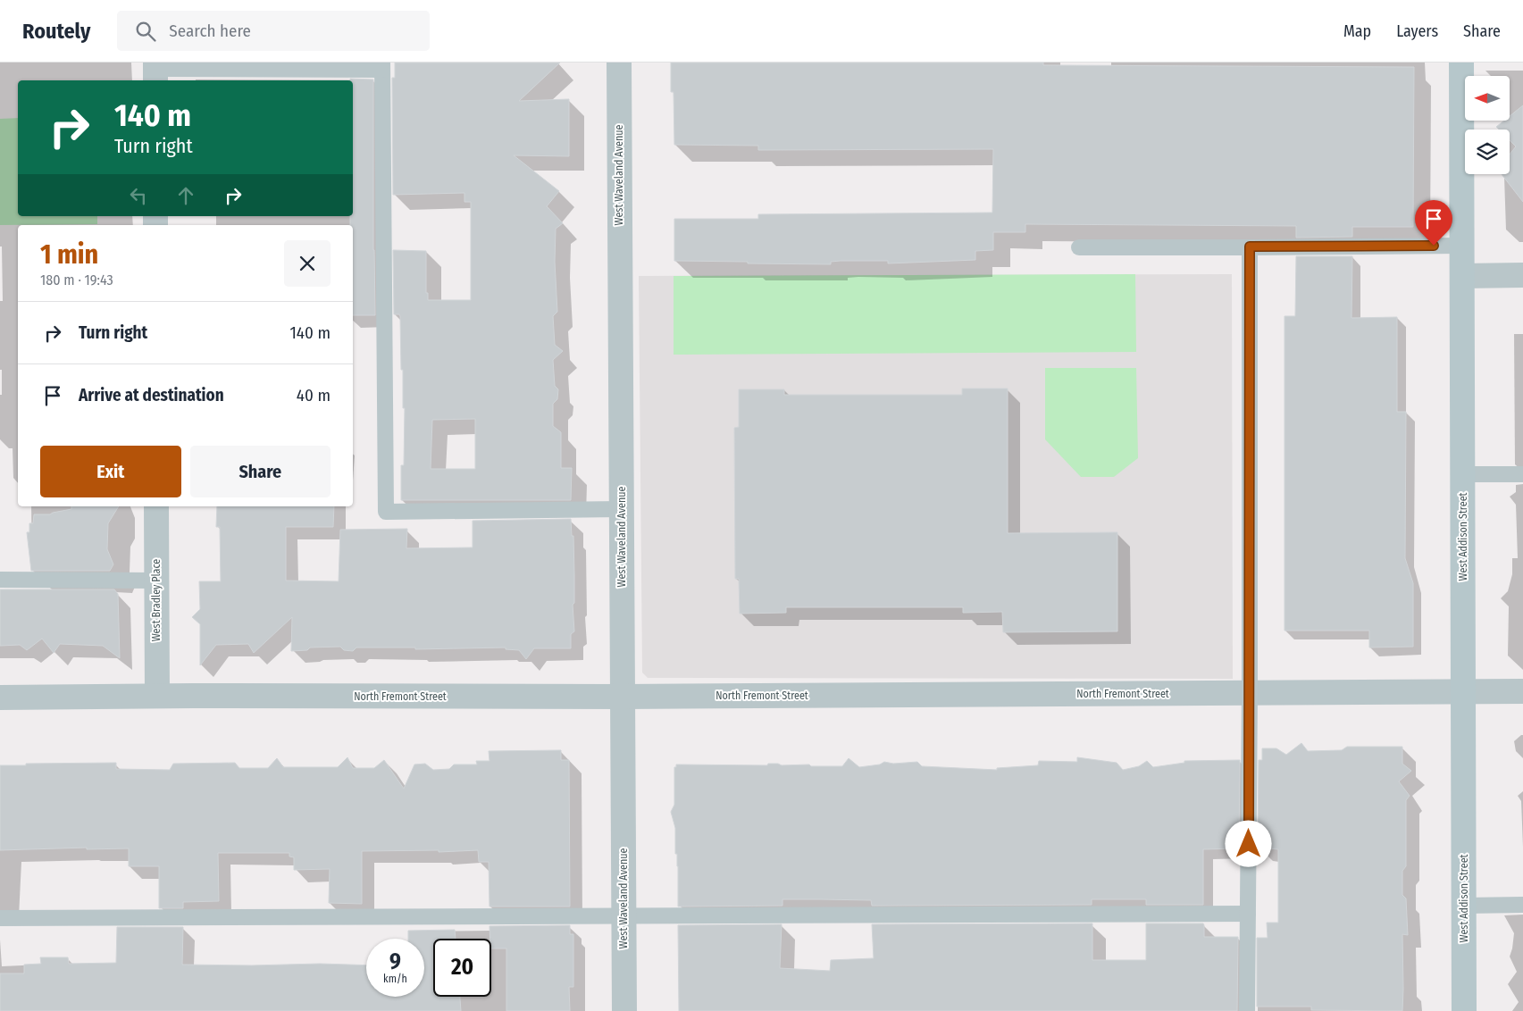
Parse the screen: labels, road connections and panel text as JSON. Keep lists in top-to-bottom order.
{
  "streets": {
    "street": [
      "West Waveland Avenue",
      "West Addison Street",
      "West Bradley Place",
      "North Fremont Street"
    ]
  },
  "crossings": [
    ["West Waveland Avenue", "North Fremont Street"],
    ["West Addison Street", "North Fremont Street"],
    ["West Bradley Place", "North Fremont Street"]
  ],
  "north": "left",
  "page": {
    "header": "Routely",
    "search": "Search here",
    "nav": ["Map", "Layers", "Share"],
    "turn": ["140 m", "Turn right"],
    "heading": ["1 min", "180 m · 19:43"],
    "list": [
      {
        "name": "Turn right",
        "value": "140 m"
      },
      {
        "name": "Arrive at destination",
        "value": "40 m"
      }
    ],
    "buttons": ["Exit", "Share"],
    "speed": "9 km/h",
    "limit": "20"
  }
}
